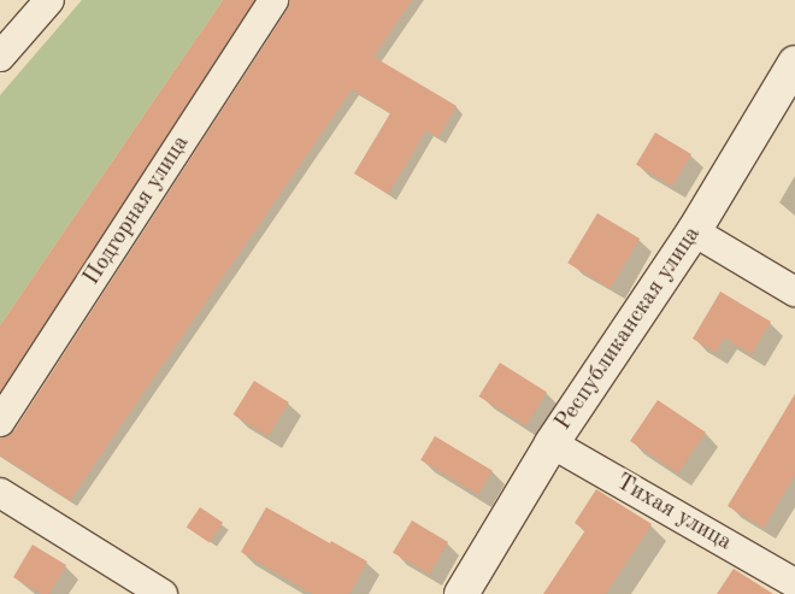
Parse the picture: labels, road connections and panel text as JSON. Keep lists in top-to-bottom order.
{
  "streets": {
    "street": ["Подгорная улица", "Республиканская улица", "Тихая улица"]
  },
  "crossings": [
    ["Республиканская улица", "Тихая улица"]
  ]
}
